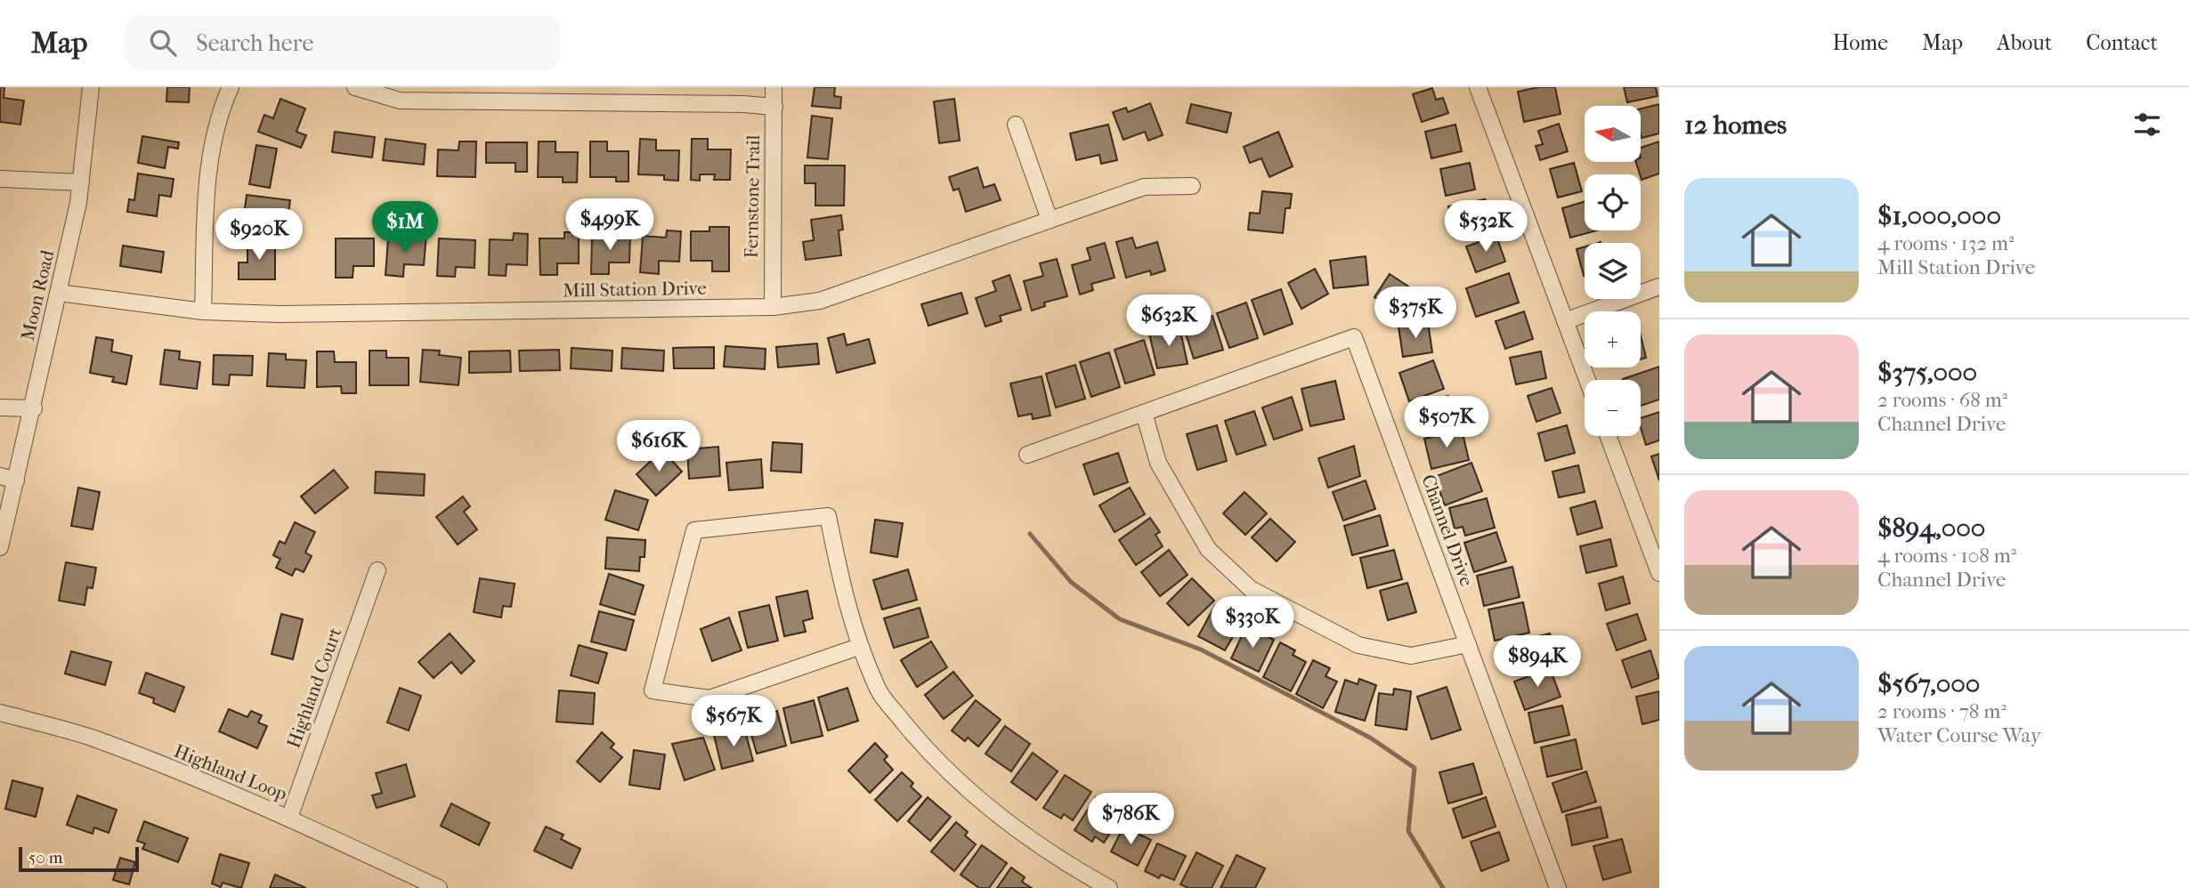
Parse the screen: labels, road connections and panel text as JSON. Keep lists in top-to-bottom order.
{
  "streets": {
    "street": [
      "Fernstone Trail",
      "Mill Station Drive",
      "Moon Road",
      "Channel Drive",
      "Highland Court",
      "Highland Loop"
    ]
  },
  "crossings": [
    ["Fernstone Trail", "Mill Station Drive"],
    ["Mill Station Drive", "Moon Road"],
    ["Highland Court", "Highland Loop"]
  ],
  "scale_bar": "50 m",
  "north": "left",
  "page": {
    "header": "Map",
    "search": "Search here",
    "nav": [
      "Home",
      "Map",
      "About",
      "Contact"
    ],
    "heading": "12 homes",
    "map_buttons": ["+", "−"],
    "list": [
      {
        "name": "$1,000,000",
        "note": "4 rooms · 132 m² · Mill Station Drive"
      },
      {
        "name": "$375,000",
        "note": "2 rooms · 68 m² · Channel Drive"
      },
      {
        "name": "$894,000",
        "note": "4 rooms · 108 m² · Channel Drive"
      },
      {
        "name": "$567,000",
        "note": "2 rooms · 78 m² · Water Course Way"
      }
    ],
    "price": [
      "$499K",
      "$532K",
      "$1M",
      "$920K",
      "$375K",
      "$632K",
      "$507K",
      "$616K",
      "$330K",
      "$894K",
      "$567K",
      "$786K"
    ],
    "scale": "50 m"
  }
}
